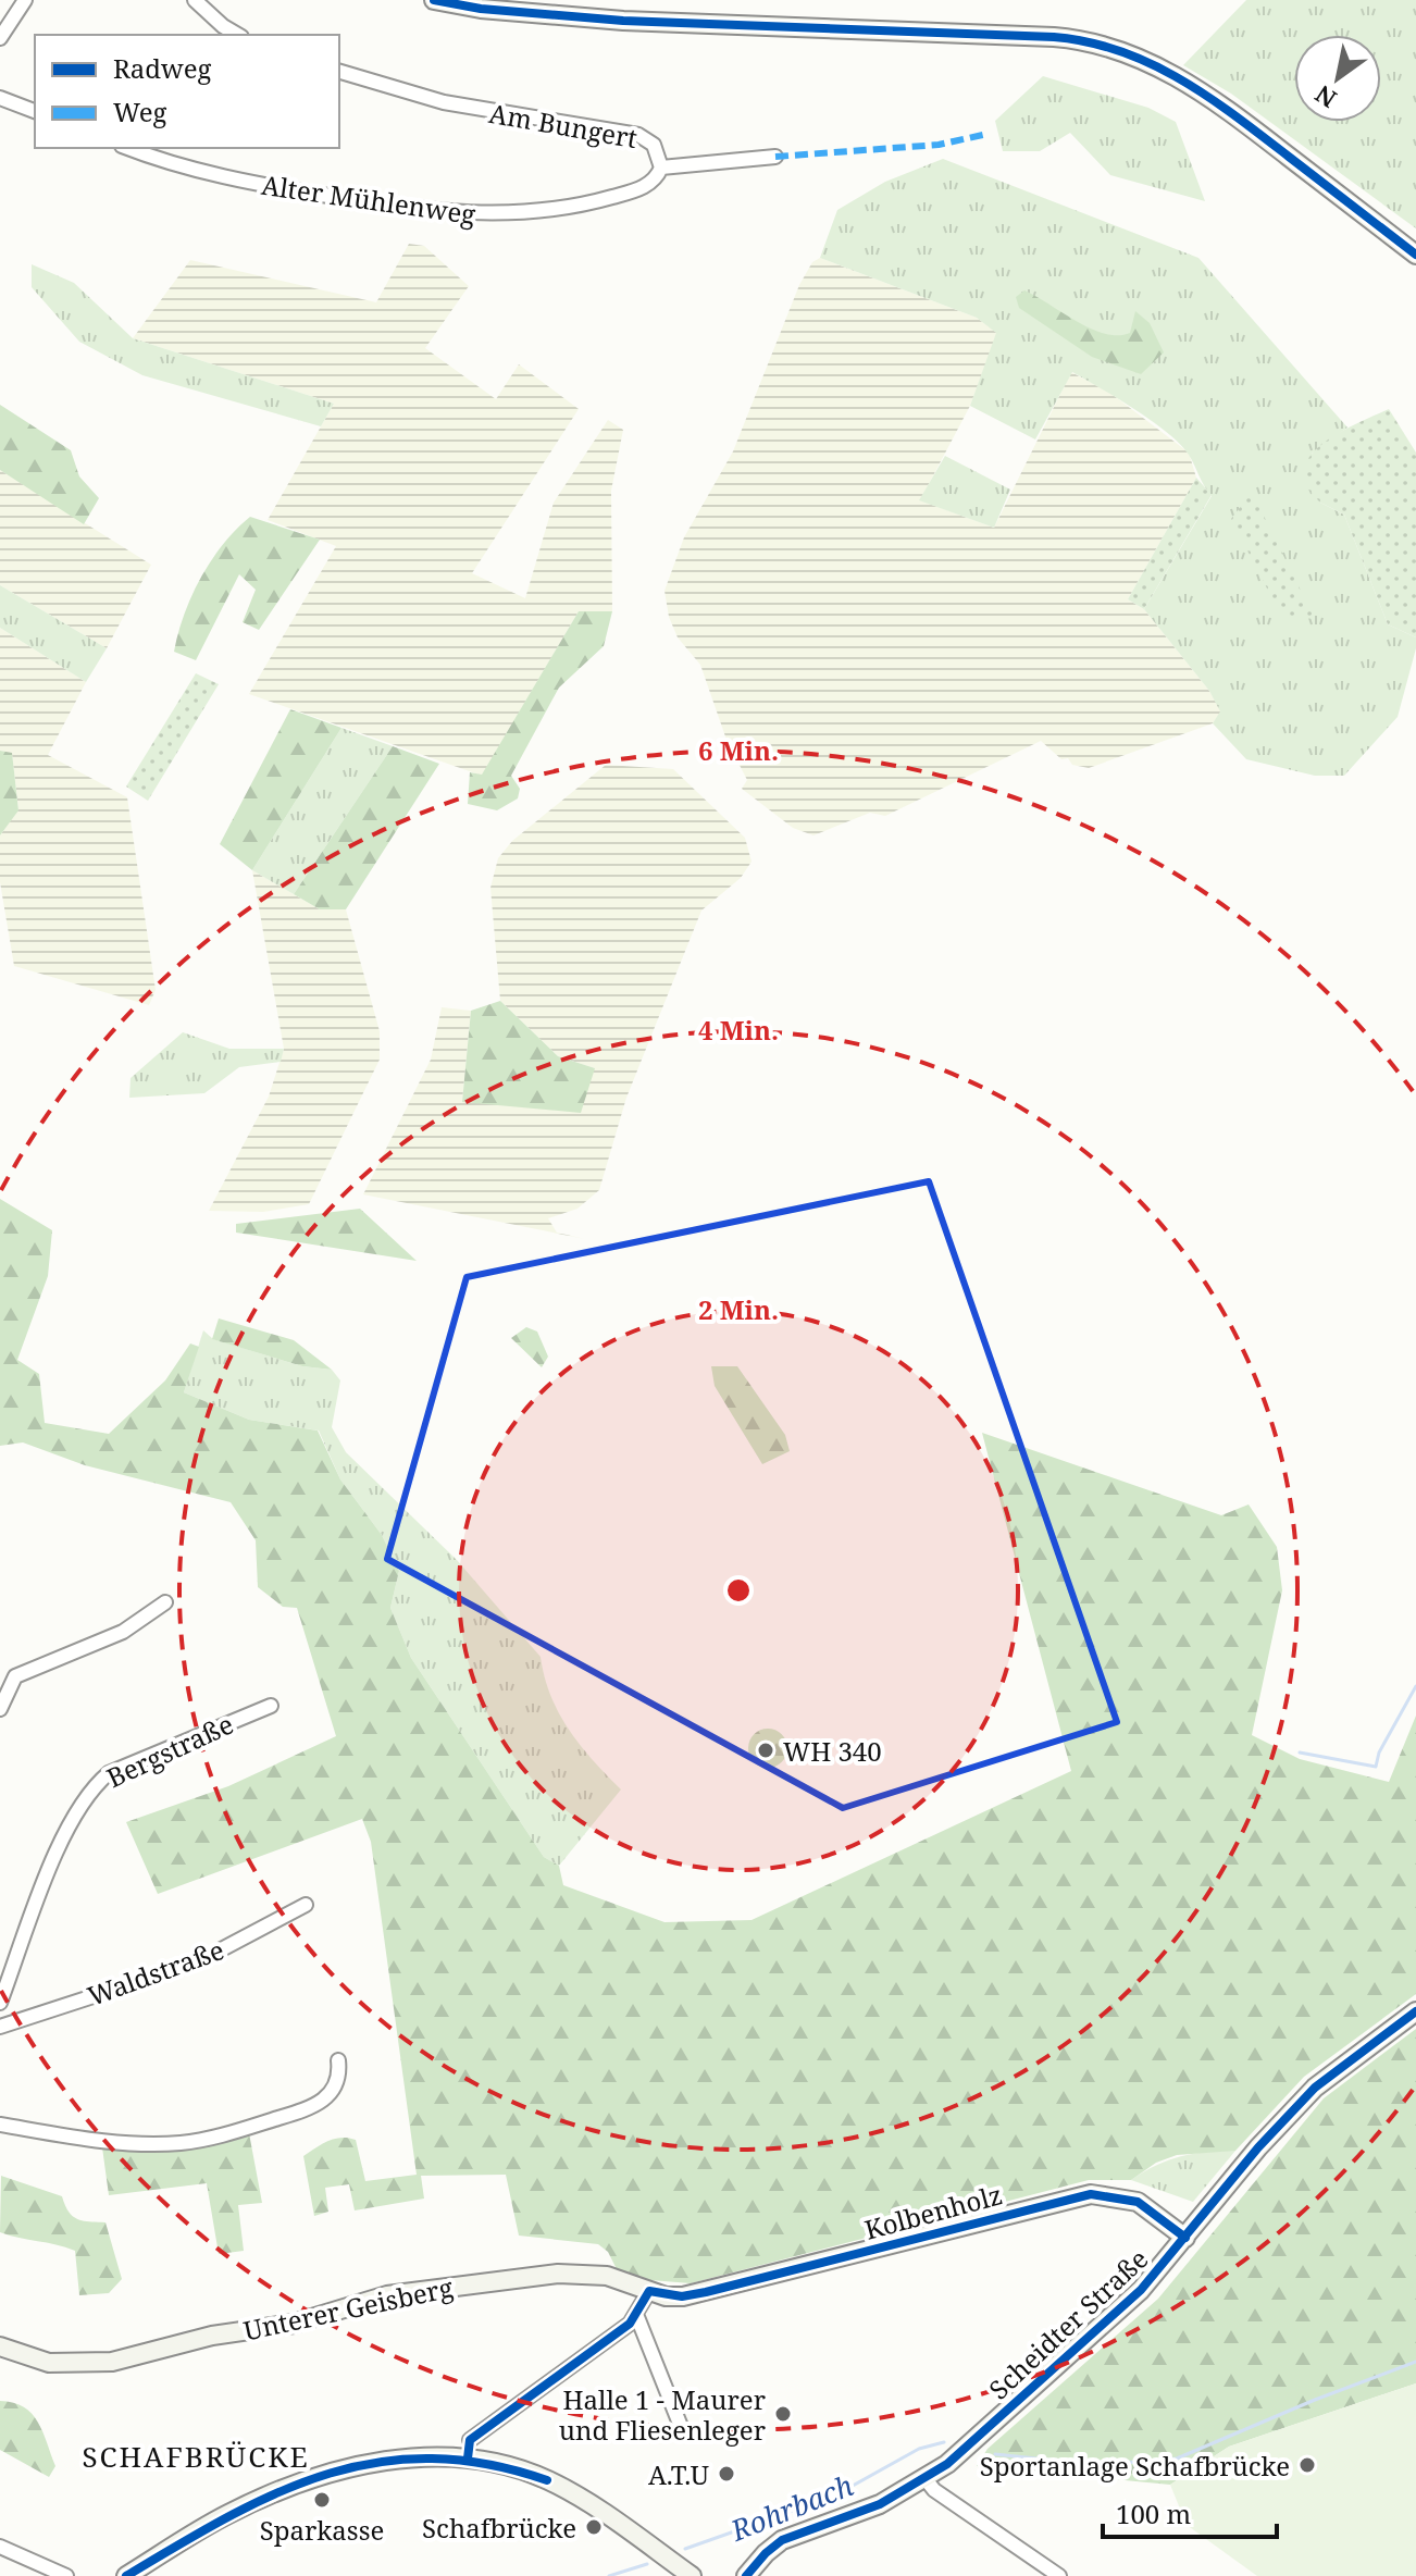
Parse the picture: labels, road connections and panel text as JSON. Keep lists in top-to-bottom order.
{
  "streets": {
    "street": [
      "Am Bungert",
      "Alter Mühlenweg",
      "Bergstraße",
      "Waldstraße",
      "Kolbenholz",
      "Unterer Geisberg",
      "Scheidter Straße"
    ]
  },
  "crossings": [
    ["Am Bungert", "Alter Mühlenweg"],
    ["Kolbenholz", "Unterer Geisberg"],
    ["Kolbenholz", "Scheidter Straße"]
  ],
  "districts": ["SCHAFBRÜCKE"],
  "water": ["Rohrbach"],
  "places": [
    "WH 340",
    "Halle 1 - Maurer und Fliesenleger",
    "Sportanlage Schafbrücke",
    "A.T.U",
    "Sparkasse",
    "Schafbrücke"
  ],
  "legend": ["Radweg", "Weg"],
  "scale_bar": "100 m",
  "north": "bottom left",
  "rings": ["6 Min.", "4 Min.", "2 Min."]
}
